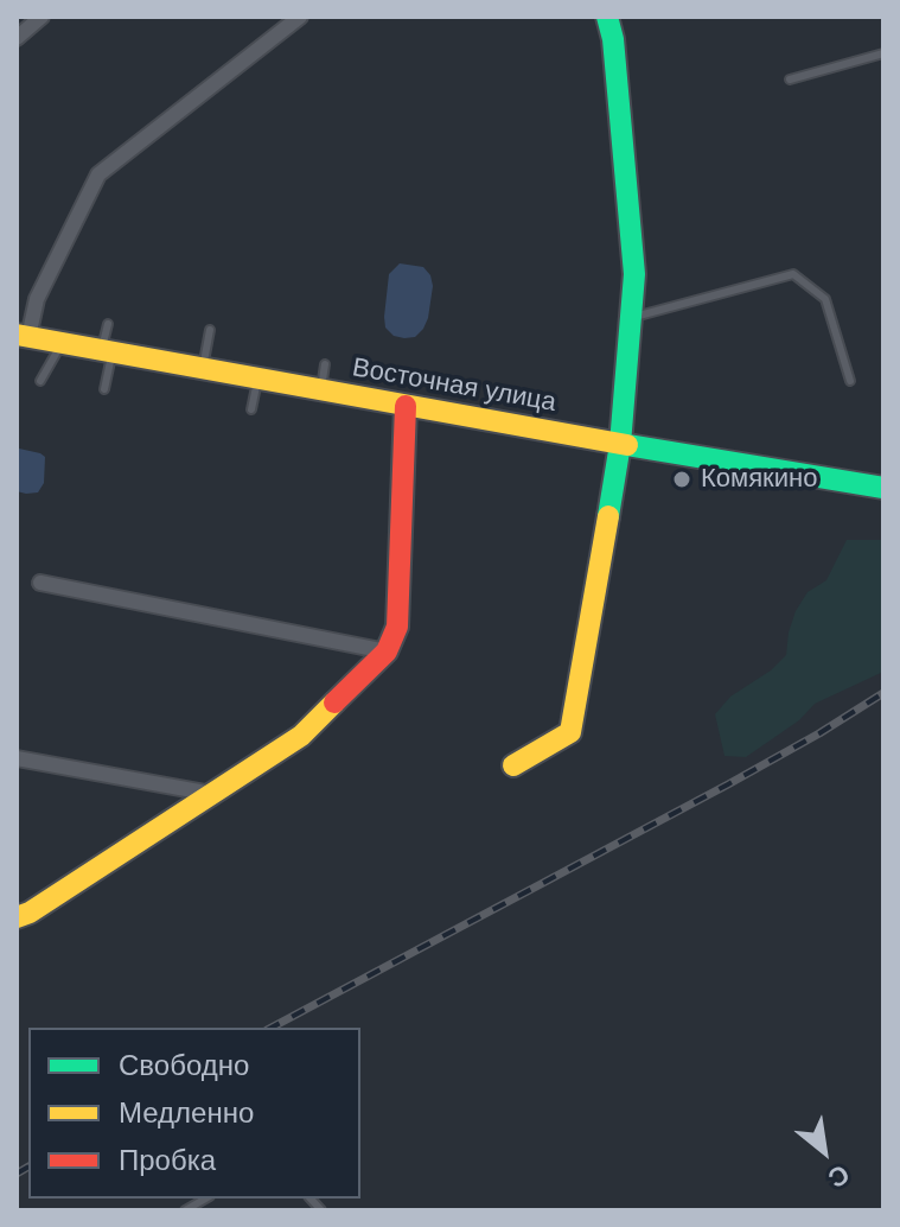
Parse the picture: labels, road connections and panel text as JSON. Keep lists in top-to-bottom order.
{
  "streets": {
    "street": ["Восточная улица"]
  },
  "places": ["Комякино"],
  "legend": ["Свободно", "Медленно", "Пробка"],
  "north": "bottom right"
}
